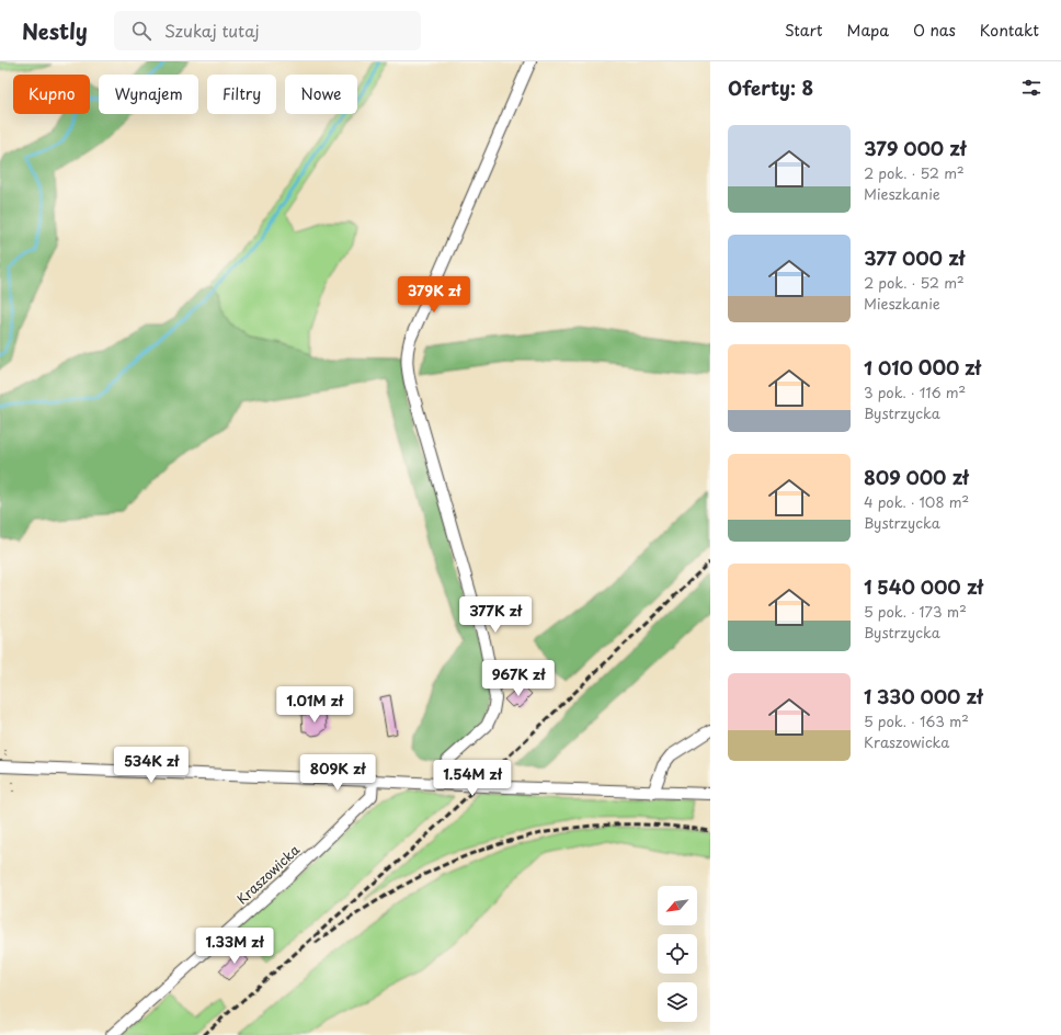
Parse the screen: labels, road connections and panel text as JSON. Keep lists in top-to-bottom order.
{
  "streets": {
    "street": ["Kraszowicka"]
  },
  "north": "bottom left",
  "page": {
    "header": "Nestly",
    "search": "Szukaj tutaj",
    "nav": [
      "Start",
      "Mapa",
      "O nas",
      "Kontakt"
    ],
    "heading": "Oferty: 8",
    "chip": [
      "Kupno",
      "Wynajem",
      "Filtry",
      "Nowe"
    ],
    "list": [
      {
        "name": "379 000 zł",
        "note": "2 pok. · 52 m² · Mieszkanie"
      },
      {
        "name": "377 000 zł",
        "note": "2 pok. · 52 m² · Mieszkanie"
      },
      {
        "name": "1 010 000 zł",
        "note": "3 pok. · 116 m² · Bystrzycka"
      },
      {
        "name": "809 000 zł",
        "note": "4 pok. · 108 m² · Bystrzycka"
      },
      {
        "name": "1 540 000 zł",
        "note": "5 pok. · 173 m² · Bystrzycka"
      },
      {
        "name": "1 330 000 zł",
        "note": "5 pok. · 163 m² · Kraszowicka"
      }
    ],
    "price": [
      "379K zł",
      "377K zł",
      "967K zł",
      "1.01M zł",
      "534K zł",
      "809K zł",
      "1.54M zł",
      "1.33M zł"
    ]
  }
}
